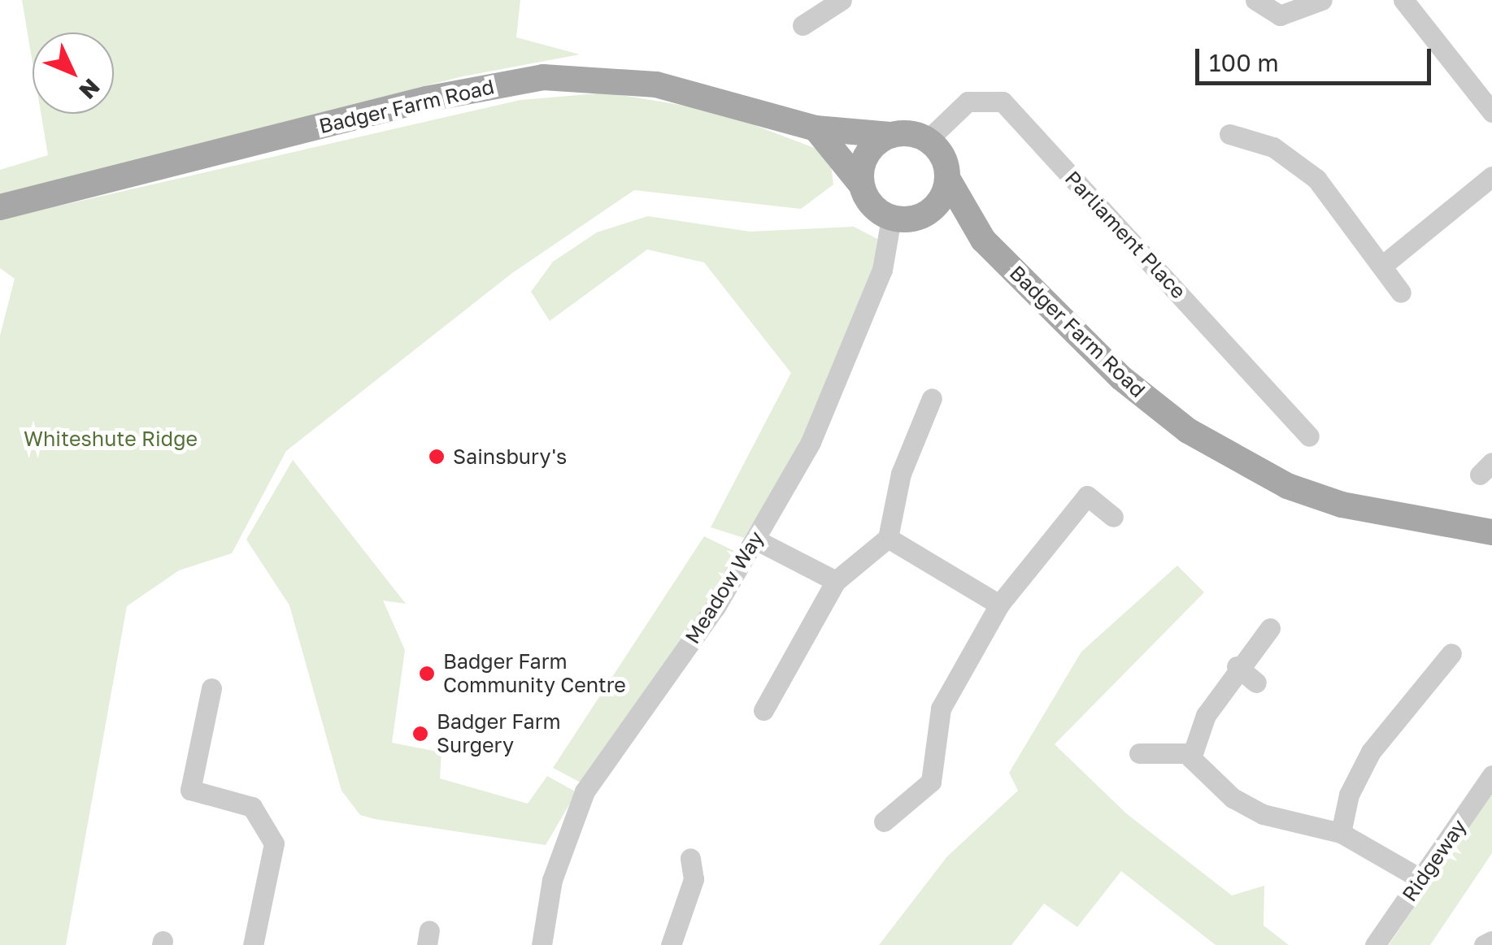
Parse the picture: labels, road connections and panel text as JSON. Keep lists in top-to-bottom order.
{
  "streets": {
    "main road": ["Badger Farm Road"],
    "street": ["Parliament Place", "Meadow Way", "Ridgeway"]
  },
  "crossings": [
    ["Badger Farm Road", "Parliament Place"],
    ["Badger Farm Road", "Meadow Way"],
    ["Parliament Place", "Meadow Way"]
  ],
  "parks": ["Whiteshute Ridge"],
  "places": ["Sainsbury's", "Badger Farm Community Centre", "Badger Farm Surgery"],
  "scale_bar": "100 m",
  "north": "bottom right"
}
